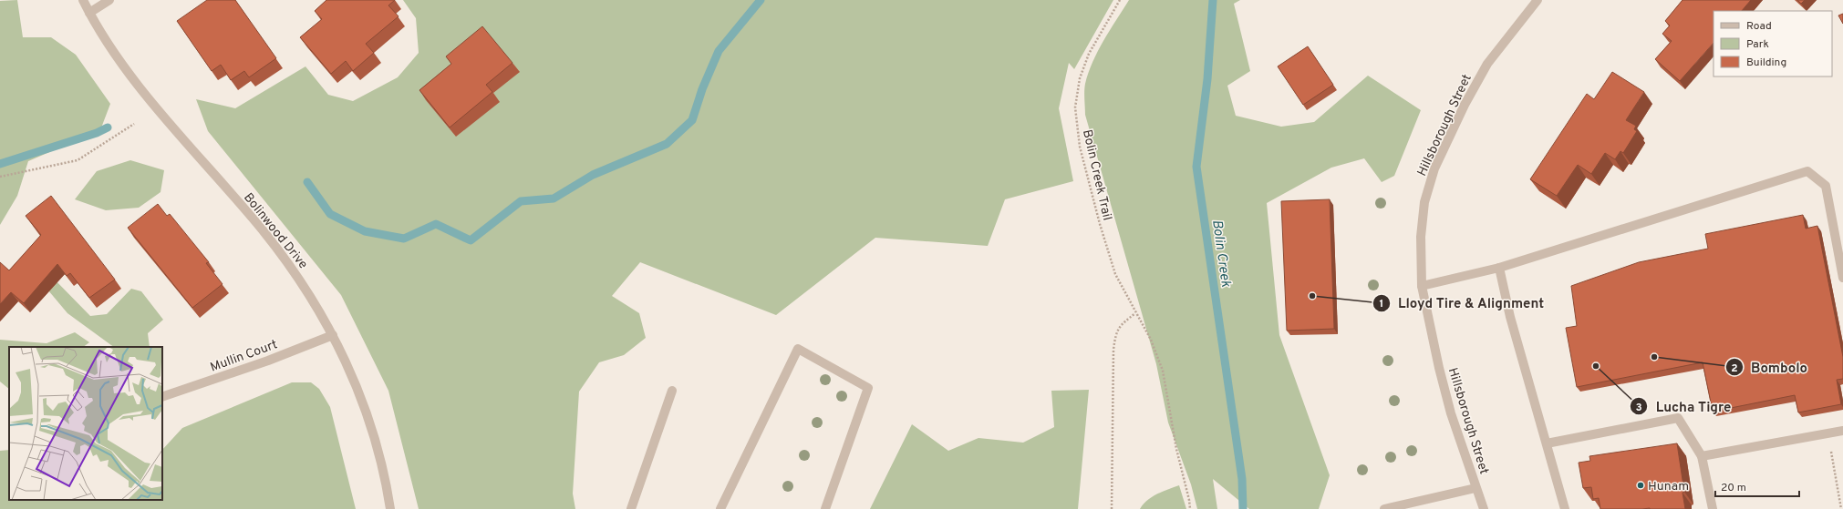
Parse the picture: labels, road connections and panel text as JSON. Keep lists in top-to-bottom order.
{
  "streets": {
    "street": ["Hillsborough Street", "Bolinwood Drive", "Mullin Court"],
    "path": ["Bolin Creek Trail"]
  },
  "crossings": [
    ["Bolinwood Drive", "Mullin Court"]
  ],
  "water": ["Bolin Creek"],
  "places": [
    "Lloyd Tire & Alignment",
    "Bombolo",
    "Lucha Tigre",
    "Hunam"
  ],
  "legend": ["Road", "Park", "Building"],
  "scale_bar": "20 m"
}
